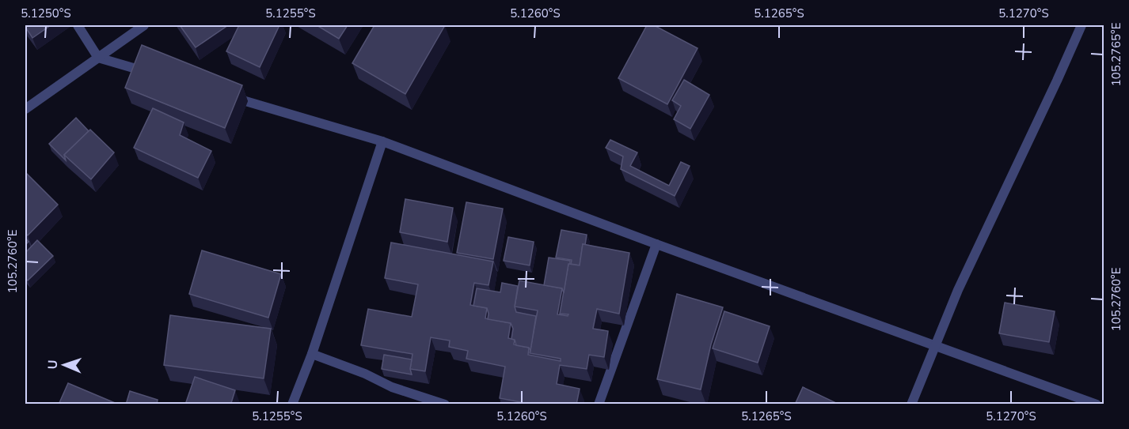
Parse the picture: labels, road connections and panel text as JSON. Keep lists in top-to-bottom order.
{
  "north": "left",
  "coordinates": [
    "5.1250°S",
    "5.1255°S",
    "5.1260°S",
    "5.1265°S",
    "5.1270°S",
    "105.2765°E",
    "105.2760°E"
  ]
}
